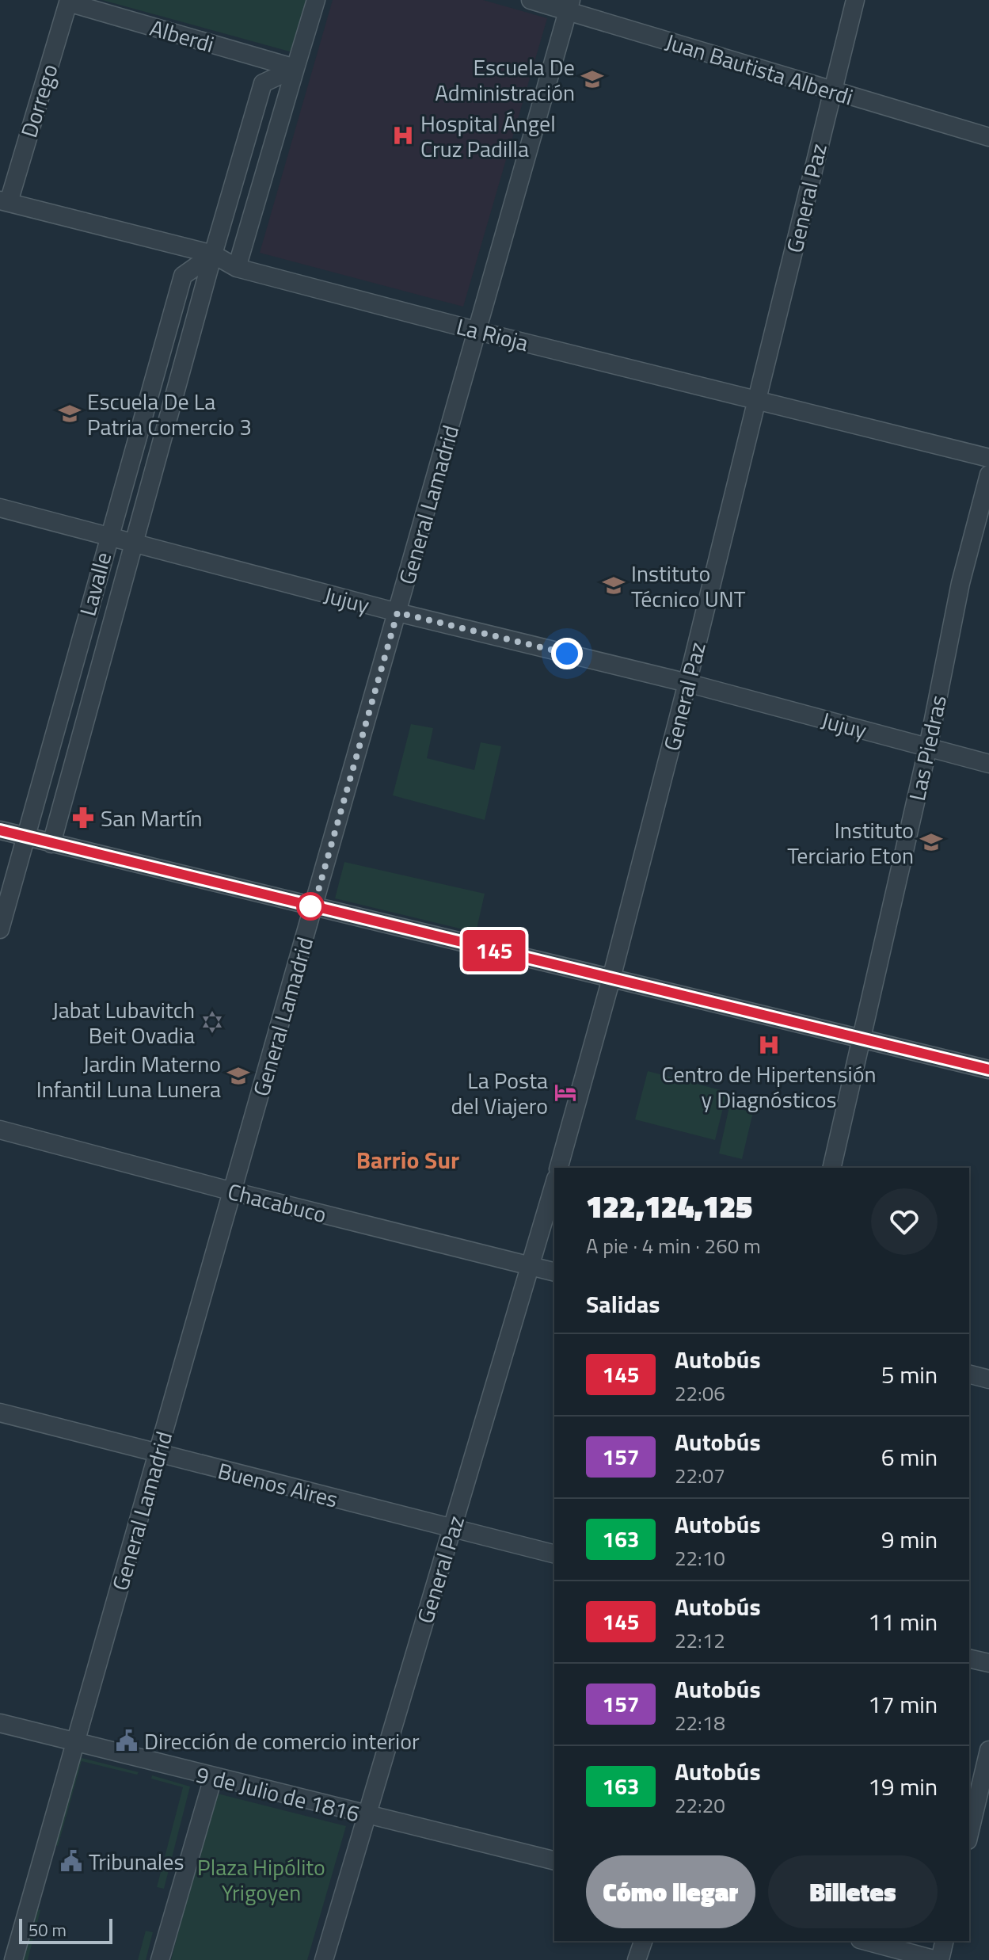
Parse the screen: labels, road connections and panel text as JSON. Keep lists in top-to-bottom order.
{
  "streets": {
    "street": [
      "Alberdi",
      "Juan Bautista Alberdi",
      "Dorrego",
      "General Paz",
      "La Rioja",
      "General Lamadrid",
      "Lavalle",
      "Jujuy",
      "Las Piedras",
      "Chacabuco",
      "Buenos Aires",
      "9 de Julio de 1816"
    ]
  },
  "crossings": [
    ["Alberdi", "Dorrego"],
    ["Alberdi", "Lavalle"],
    ["Juan Bautista Alberdi", "General Paz"],
    ["Juan Bautista Alberdi", "General Lamadrid"],
    ["Dorrego", "La Rioja"],
    ["General Paz", "La Rioja"],
    ["General Paz", "Jujuy"],
    ["General Paz", "Chacabuco"],
    ["General Paz", "Buenos Aires"],
    ["General Paz", "9 de Julio de 1816"],
    ["La Rioja", "General Lamadrid"],
    ["La Rioja", "Lavalle"],
    ["General Lamadrid", "Jujuy"],
    ["General Lamadrid", "Chacabuco"],
    ["General Lamadrid", "Buenos Aires"],
    ["General Lamadrid", "9 de Julio de 1816"],
    ["Lavalle", "Jujuy"],
    ["Jujuy", "Las Piedras"]
  ],
  "districts": ["Barrio Sur"],
  "parks": ["Plaza Hipólito Yrigoyen"],
  "places": {
    "school or university": [
      "Escuela De Administración",
      "Escuela De La Patria Comercio 3",
      "Instituto Técnico UNT",
      "Instituto Terciario Eton",
      "Jardin Materno Infantil Luna Lunera"
    ],
    "hospital": ["Hospital Ángel Cruz Padilla", "Centro de Hipertensión y Diagnósticos"],
    "pharmacy": ["San Martín"],
    "synagogue": ["Jabat Lubavitch Beit Ovadia"],
    "hotel": ["La Posta del Viajero"],
    "public building": ["Dirección de comercio interior", "Tribunales"]
  },
  "lines": ["bus line 145"],
  "scale_bar": "50 m",
  "page": {
    "on_map": "145",
    "heading": [
      ["122,124,125", "A pie · 4 min · 260 m"],
      "Salidas"
    ],
    "list": [
      {
        "mark": "145",
        "name": "Autobús",
        "note": "22:06",
        "value": "5 min"
      },
      {
        "mark": "157",
        "name": "Autobús",
        "note": "22:07",
        "value": "6 min"
      },
      {
        "mark": "163",
        "name": "Autobús",
        "note": "22:10",
        "value": "9 min"
      },
      {
        "mark": "145",
        "name": "Autobús",
        "note": "22:12",
        "value": "11 min"
      },
      {
        "mark": "157",
        "name": "Autobús",
        "note": "22:18",
        "value": "17 min"
      },
      {
        "mark": "163",
        "name": "Autobús",
        "note": "22:20",
        "value": "19 min"
      }
    ],
    "buttons": ["Cómo llegar", "Billetes"],
    "scale": "50 m"
  }
}
